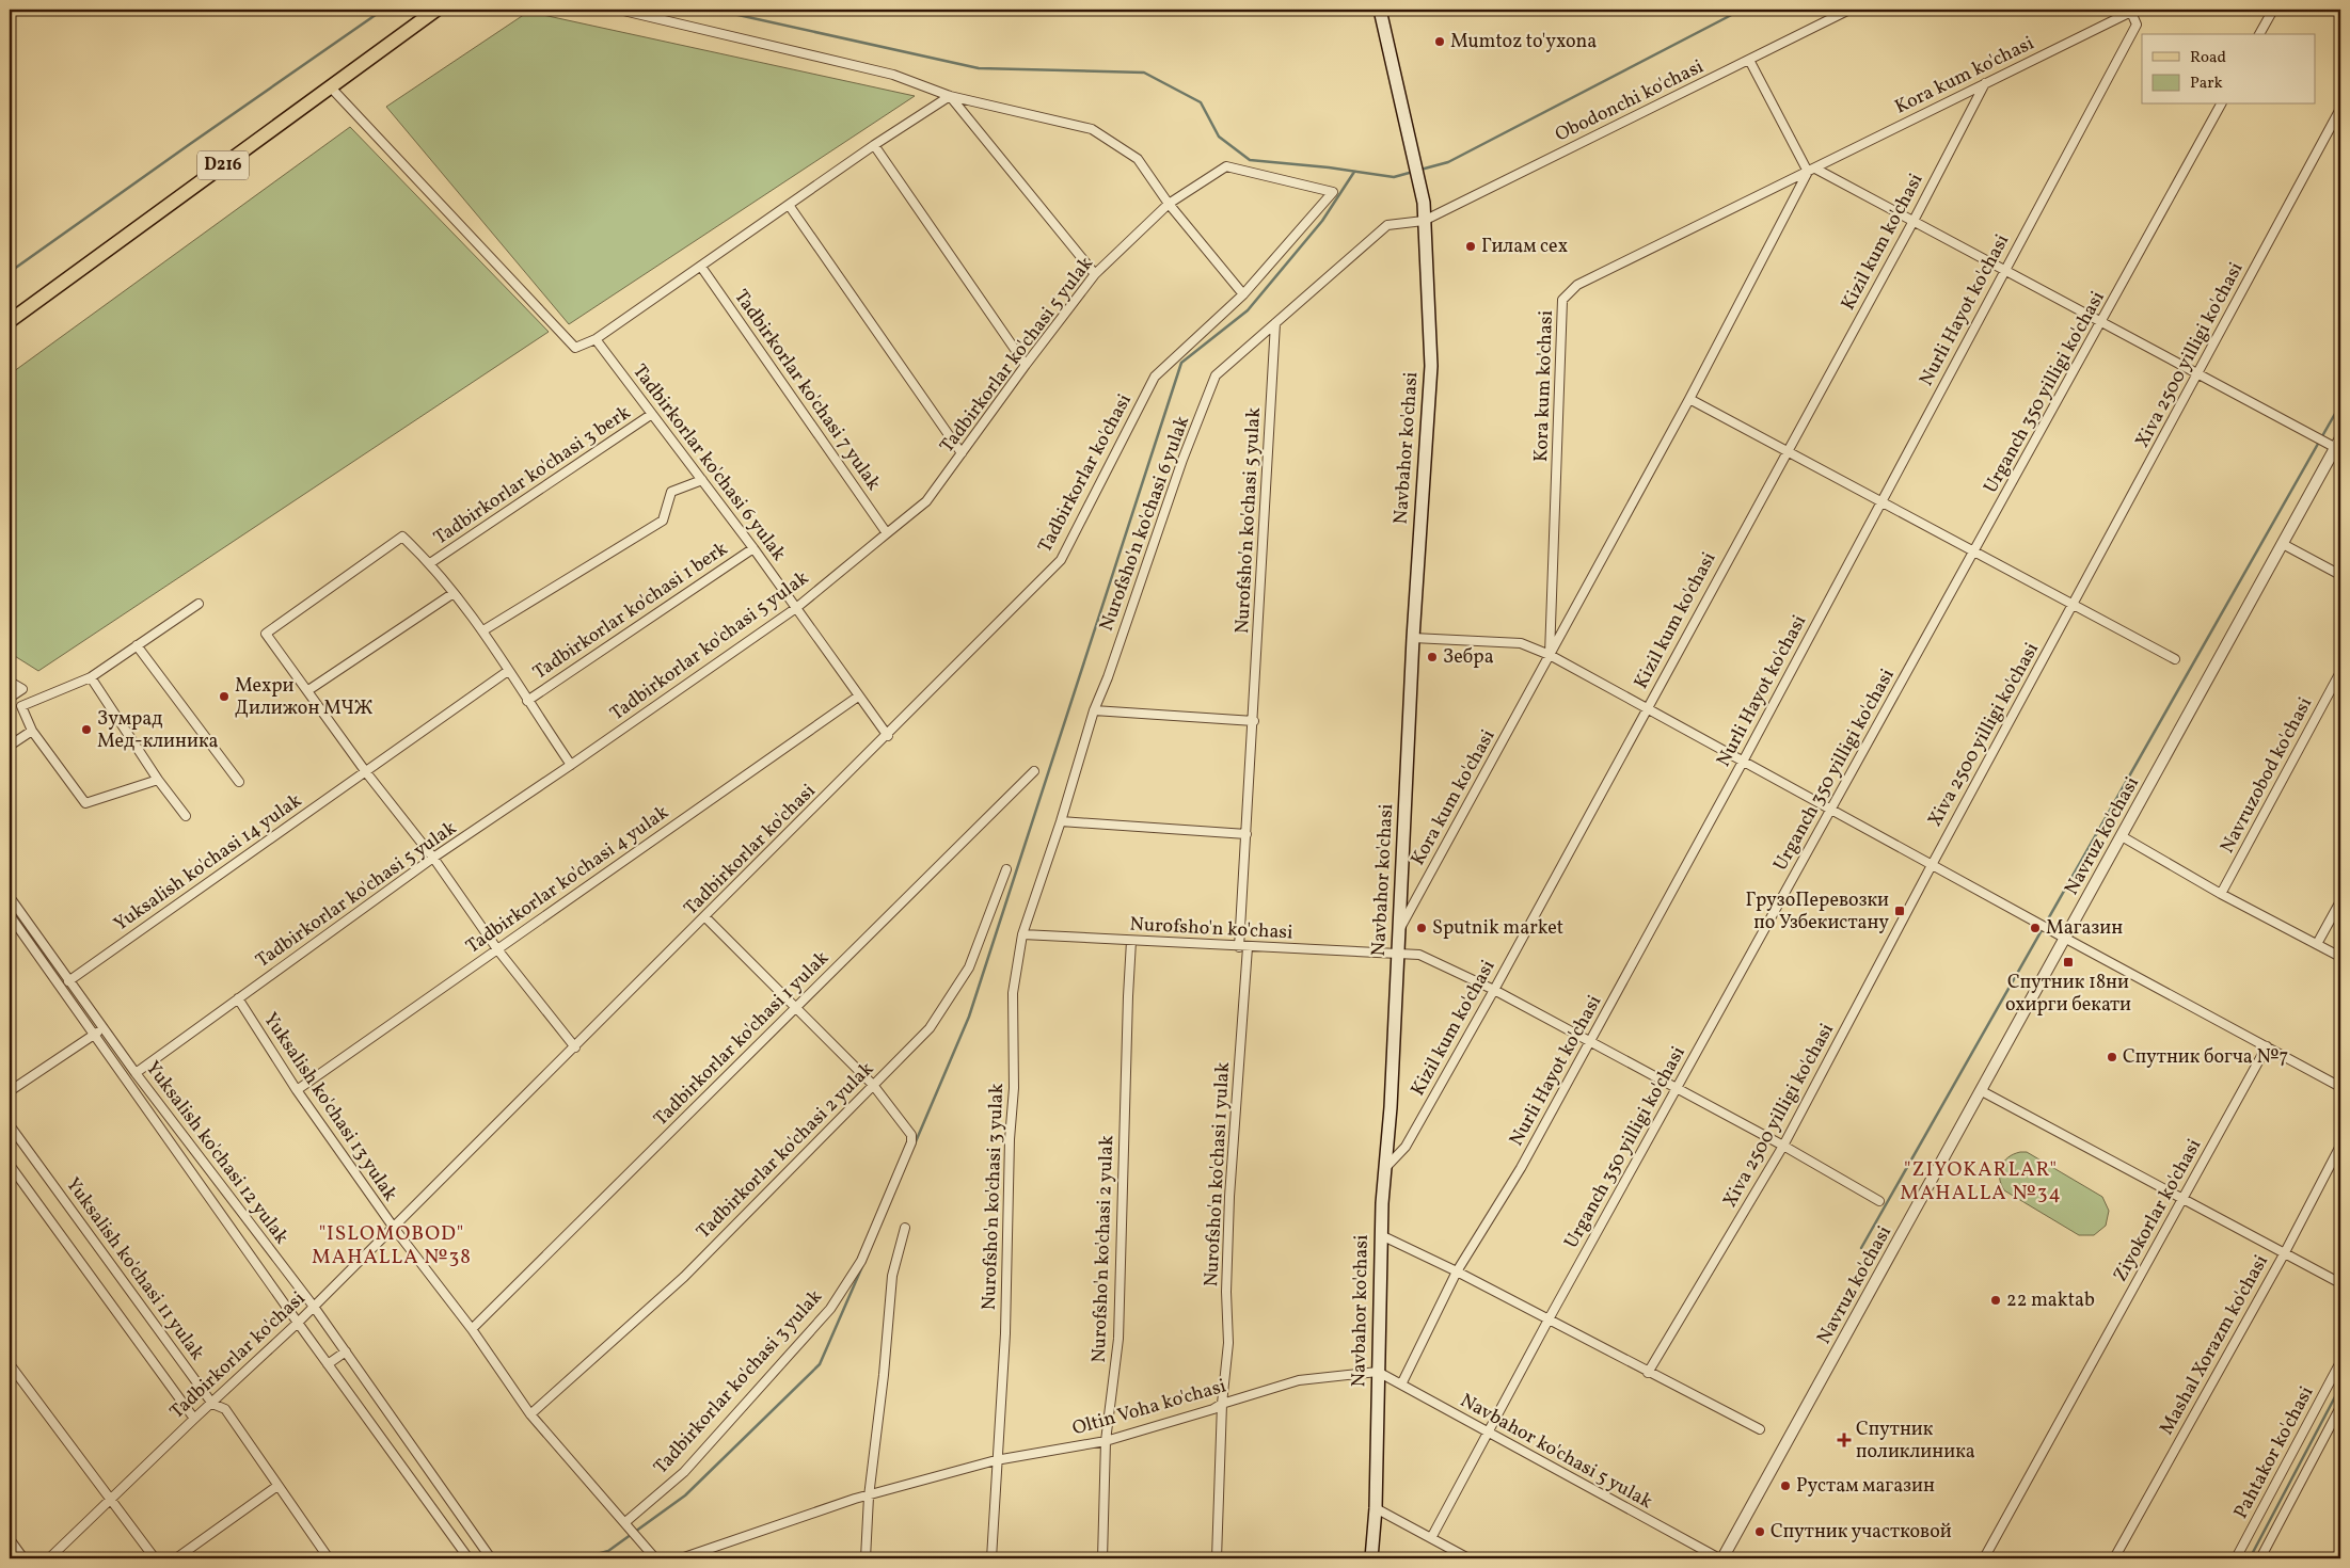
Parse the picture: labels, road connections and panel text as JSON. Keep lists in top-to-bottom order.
{
  "streets": {
    "main road": ["D216", "Navbahor ko'chasi"],
    "street": [
      "Kora kum ko'chasi",
      "Obodonchi ko'chasi",
      "Kizil kum ko'chasi",
      "Nurli Hayot ko'chasi",
      "Tadbirkorlar ko'chasi 5 yulak",
      "Xiva 2500 yilligi ko'chasi",
      "Tadbirkorlar ko'chasi 7 yulak",
      "Urganch 350 yilligi ko'chasi",
      "Tadbirkorlar ko'chasi 6 yulak",
      "Tadbirkorlar ko'chasi",
      "Tadbirkorlar ko'chasi 3 berk",
      "Nurofsho'n ko'chasi 5 yulak",
      "Nurofsho'n ko'chasi 6 yulak",
      "Tadbirkorlar ko'chasi 1 berk",
      "Navruzobod ko'chasi",
      "Navruz ko'chasi",
      "Yuksalish ko'chasi 14 yulak",
      "Tadbirkorlar ko'chasi 4 yulak",
      "Nurofsho'n ko'chasi",
      "Tadbirkorlar ko'chasi 1 yulak",
      "Yuksalish ko'chasi 13 yulak",
      "Tadbirkorlar ko'chasi 2 yulak",
      "Yuksalish ko'chasi 12 yulak",
      "Nurofsho'n ko'chasi 1 yulak",
      "Nurofsho'n ko'chasi 3 yulak",
      "Ziyokorlar ko'chasi",
      "Nurofsho'n ko'chasi 2 yulak",
      "Yuksalish ko'chasi 11 yulak",
      "Mashal Xorazm ko'chasi",
      "Tadbirkorlar ko'chasi 3 yulak",
      "Oltin Voha ko'chasi",
      "Navbahor ko'chasi 5 yulak",
      "Pahtakor ko'chasi"
    ]
  },
  "crossings": [
    ["Kora kum ko'chasi", "Kizil kum ko'chasi"],
    ["Kora kum ko'chasi", "Nurli Hayot ko'chasi"],
    ["Kora kum ko'chasi", "Navbahor ko'chasi"],
    ["Obodonchi ko'chasi", "Navbahor ko'chasi"],
    ["Obodonchi ko'chasi", "Nurofsho'n ko'chasi 6 yulak"],
    ["Kizil kum ko'chasi", "Navbahor ko'chasi"],
    ["Kizil kum ko'chasi", "Nurofsho'n ko'chasi"],
    ["Nurli Hayot ko'chasi", "Nurofsho'n ko'chasi"],
    ["Nurli Hayot ko'chasi", "Navbahor ko'chasi 5 yulak"],
    ["Tadbirkorlar ko'chasi 5 yulak", "Tadbirkorlar ko'chasi 7 yulak"],
    ["Tadbirkorlar ko'chasi 5 yulak", "Tadbirkorlar ko'chasi 6 yulak"],
    ["Tadbirkorlar ko'chasi 5 yulak", "Tadbirkorlar ko'chasi"],
    ["Tadbirkorlar ko'chasi 5 yulak", "Yuksalish ko'chasi 13 yulak"],
    ["Tadbirkorlar ko'chasi 5 yulak", "Yuksalish ko'chasi 12 yulak"],
    ["Xiva 2500 yilligi ko'chasi", "Nurofsho'n ko'chasi"],
    ["Urganch 350 yilligi ko'chasi", "Nurofsho'n ko'chasi"],
    ["Urganch 350 yilligi ko'chasi", "Navbahor ko'chasi 5 yulak"],
    ["Navbahor ko'chasi", "Nurofsho'n ko'chasi 6 yulak"],
    ["Navbahor ko'chasi", "Nurofsho'n ko'chasi"],
    ["Navbahor ko'chasi", "Oltin Voha ko'chasi"],
    ["Navbahor ko'chasi", "Navbahor ko'chasi 5 yulak"],
    ["Tadbirkorlar ko'chasi 6 yulak", "Tadbirkorlar ko'chasi"],
    ["Tadbirkorlar ko'chasi 6 yulak", "Tadbirkorlar ko'chasi 3 berk"],
    ["Tadbirkorlar ko'chasi 6 yulak", "Tadbirkorlar ko'chasi 1 berk"],
    ["Tadbirkorlar ko'chasi 6 yulak", "Tadbirkorlar ko'chasi 4 yulak"],
    ["Tadbirkorlar ko'chasi", "Yuksalish ko'chasi 13 yulak"],
    ["Tadbirkorlar ko'chasi", "Yuksalish ko'chasi 12 yulak"],
    ["Tadbirkorlar ko'chasi", "Yuksalish ko'chasi 11 yulak"],
    ["Tadbirkorlar ko'chasi", "Tadbirkorlar ko'chasi 3 yulak"],
    ["Nurofsho'n ko'chasi 5 yulak", "Nurofsho'n ko'chasi 6 yulak"],
    ["Nurofsho'n ko'chasi 5 yulak", "Nurofsho'n ko'chasi"],
    ["Nurofsho'n ko'chasi 5 yulak", "Nurofsho'n ko'chasi 1 yulak"],
    ["Nurofsho'n ko'chasi 6 yulak", "Nurofsho'n ko'chasi"],
    ["Nurofsho'n ko'chasi 6 yulak", "Nurofsho'n ko'chasi 3 yulak"],
    ["Navruz ko'chasi", "Navbahor ko'chasi 5 yulak"],
    ["Yuksalish ko'chasi 14 yulak", "Yuksalish ko'chasi 12 yulak"],
    ["Tadbirkorlar ko'chasi 4 yulak", "Yuksalish ko'chasi 13 yulak"],
    ["Nurofsho'n ko'chasi", "Nurofsho'n ko'chasi 1 yulak"],
    ["Nurofsho'n ko'chasi", "Nurofsho'n ko'chasi 3 yulak"],
    ["Nurofsho'n ko'chasi", "Nurofsho'n ko'chasi 2 yulak"],
    ["Tadbirkorlar ko'chasi 1 yulak", "Yuksalish ko'chasi 13 yulak"],
    ["Tadbirkorlar ko'chasi 1 yulak", "Tadbirkorlar ko'chasi 3 yulak"],
    ["Yuksalish ko'chasi 13 yulak", "Tadbirkorlar ko'chasi 2 yulak"],
    ["Yuksalish ko'chasi 13 yulak", "Tadbirkorlar ko'chasi 3 yulak"],
    ["Tadbirkorlar ko'chasi 2 yulak", "Tadbirkorlar ko'chasi 3 yulak"],
    ["Nurofsho'n ko'chasi 1 yulak", "Oltin Voha ko'chasi"],
    ["Nurofsho'n ko'chasi 3 yulak", "Oltin Voha ko'chasi"],
    ["Nurofsho'n ko'chasi 2 yulak", "Oltin Voha ko'chasi"],
    ["Oltin Voha ko'chasi", "Navbahor ko'chasi 5 yulak"]
  ],
  "districts": ["\"ZIYOKARLAR\" MAHALLA №34", "\"ISLOMOBOD\" MAHALLA №38"],
  "places": {
    "other": [
      "Mumtoz to'yxona",
      "Гилам сех",
      "Зебра",
      "Мехри Дилижон МЧЖ",
      "Зумрад Мед-клиника",
      "Sputnik market",
      "Магазин",
      "Спутник богча №7",
      "22 maktab",
      "Рустам магазин",
      "Спутник участковой"
    ],
    "transit": ["ГрузоПеревозки по Узбекистану", "Спутник 18ни охирги бекати"],
    "health": ["Спутник поликлиника"]
  },
  "legend": ["Road", "Park"]
}
